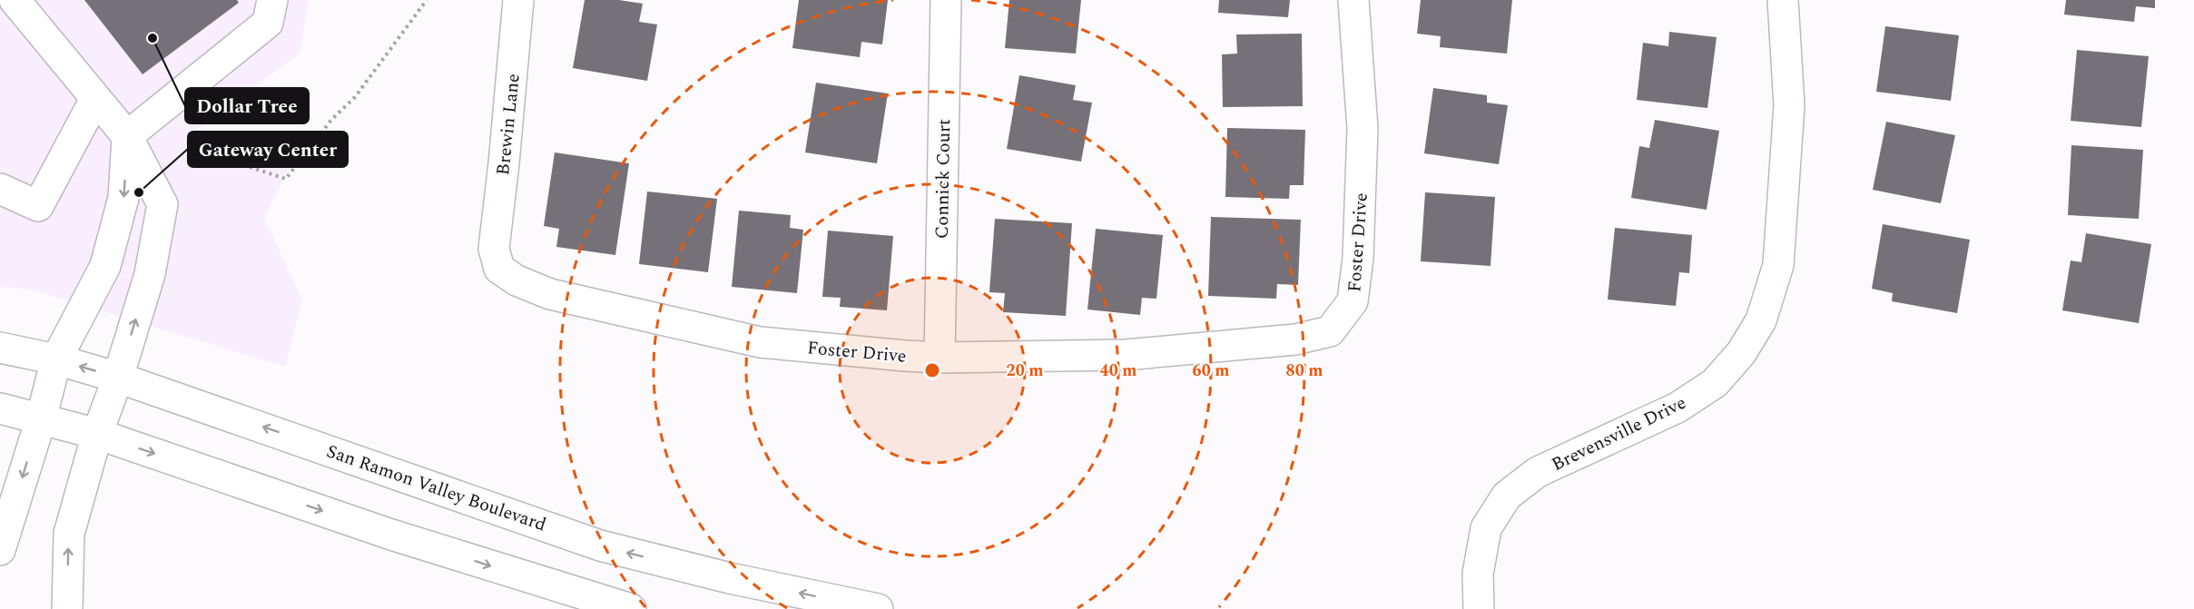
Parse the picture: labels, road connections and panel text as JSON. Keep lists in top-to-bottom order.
{
  "streets": {
    "main road": [
      "Brewin Lane",
      "Connick Court",
      "Foster Drive",
      "Brevensville Drive",
      "San Ramon Valley Boulevard"
    ]
  },
  "crossings": [
    ["Brewin Lane", "Foster Drive"],
    ["Connick Court", "Foster Drive"]
  ],
  "places": ["Dollar Tree", "Gateway Center"],
  "rings": [
    "20 m",
    "40 m",
    "60 m",
    "80 m"
  ]
}
